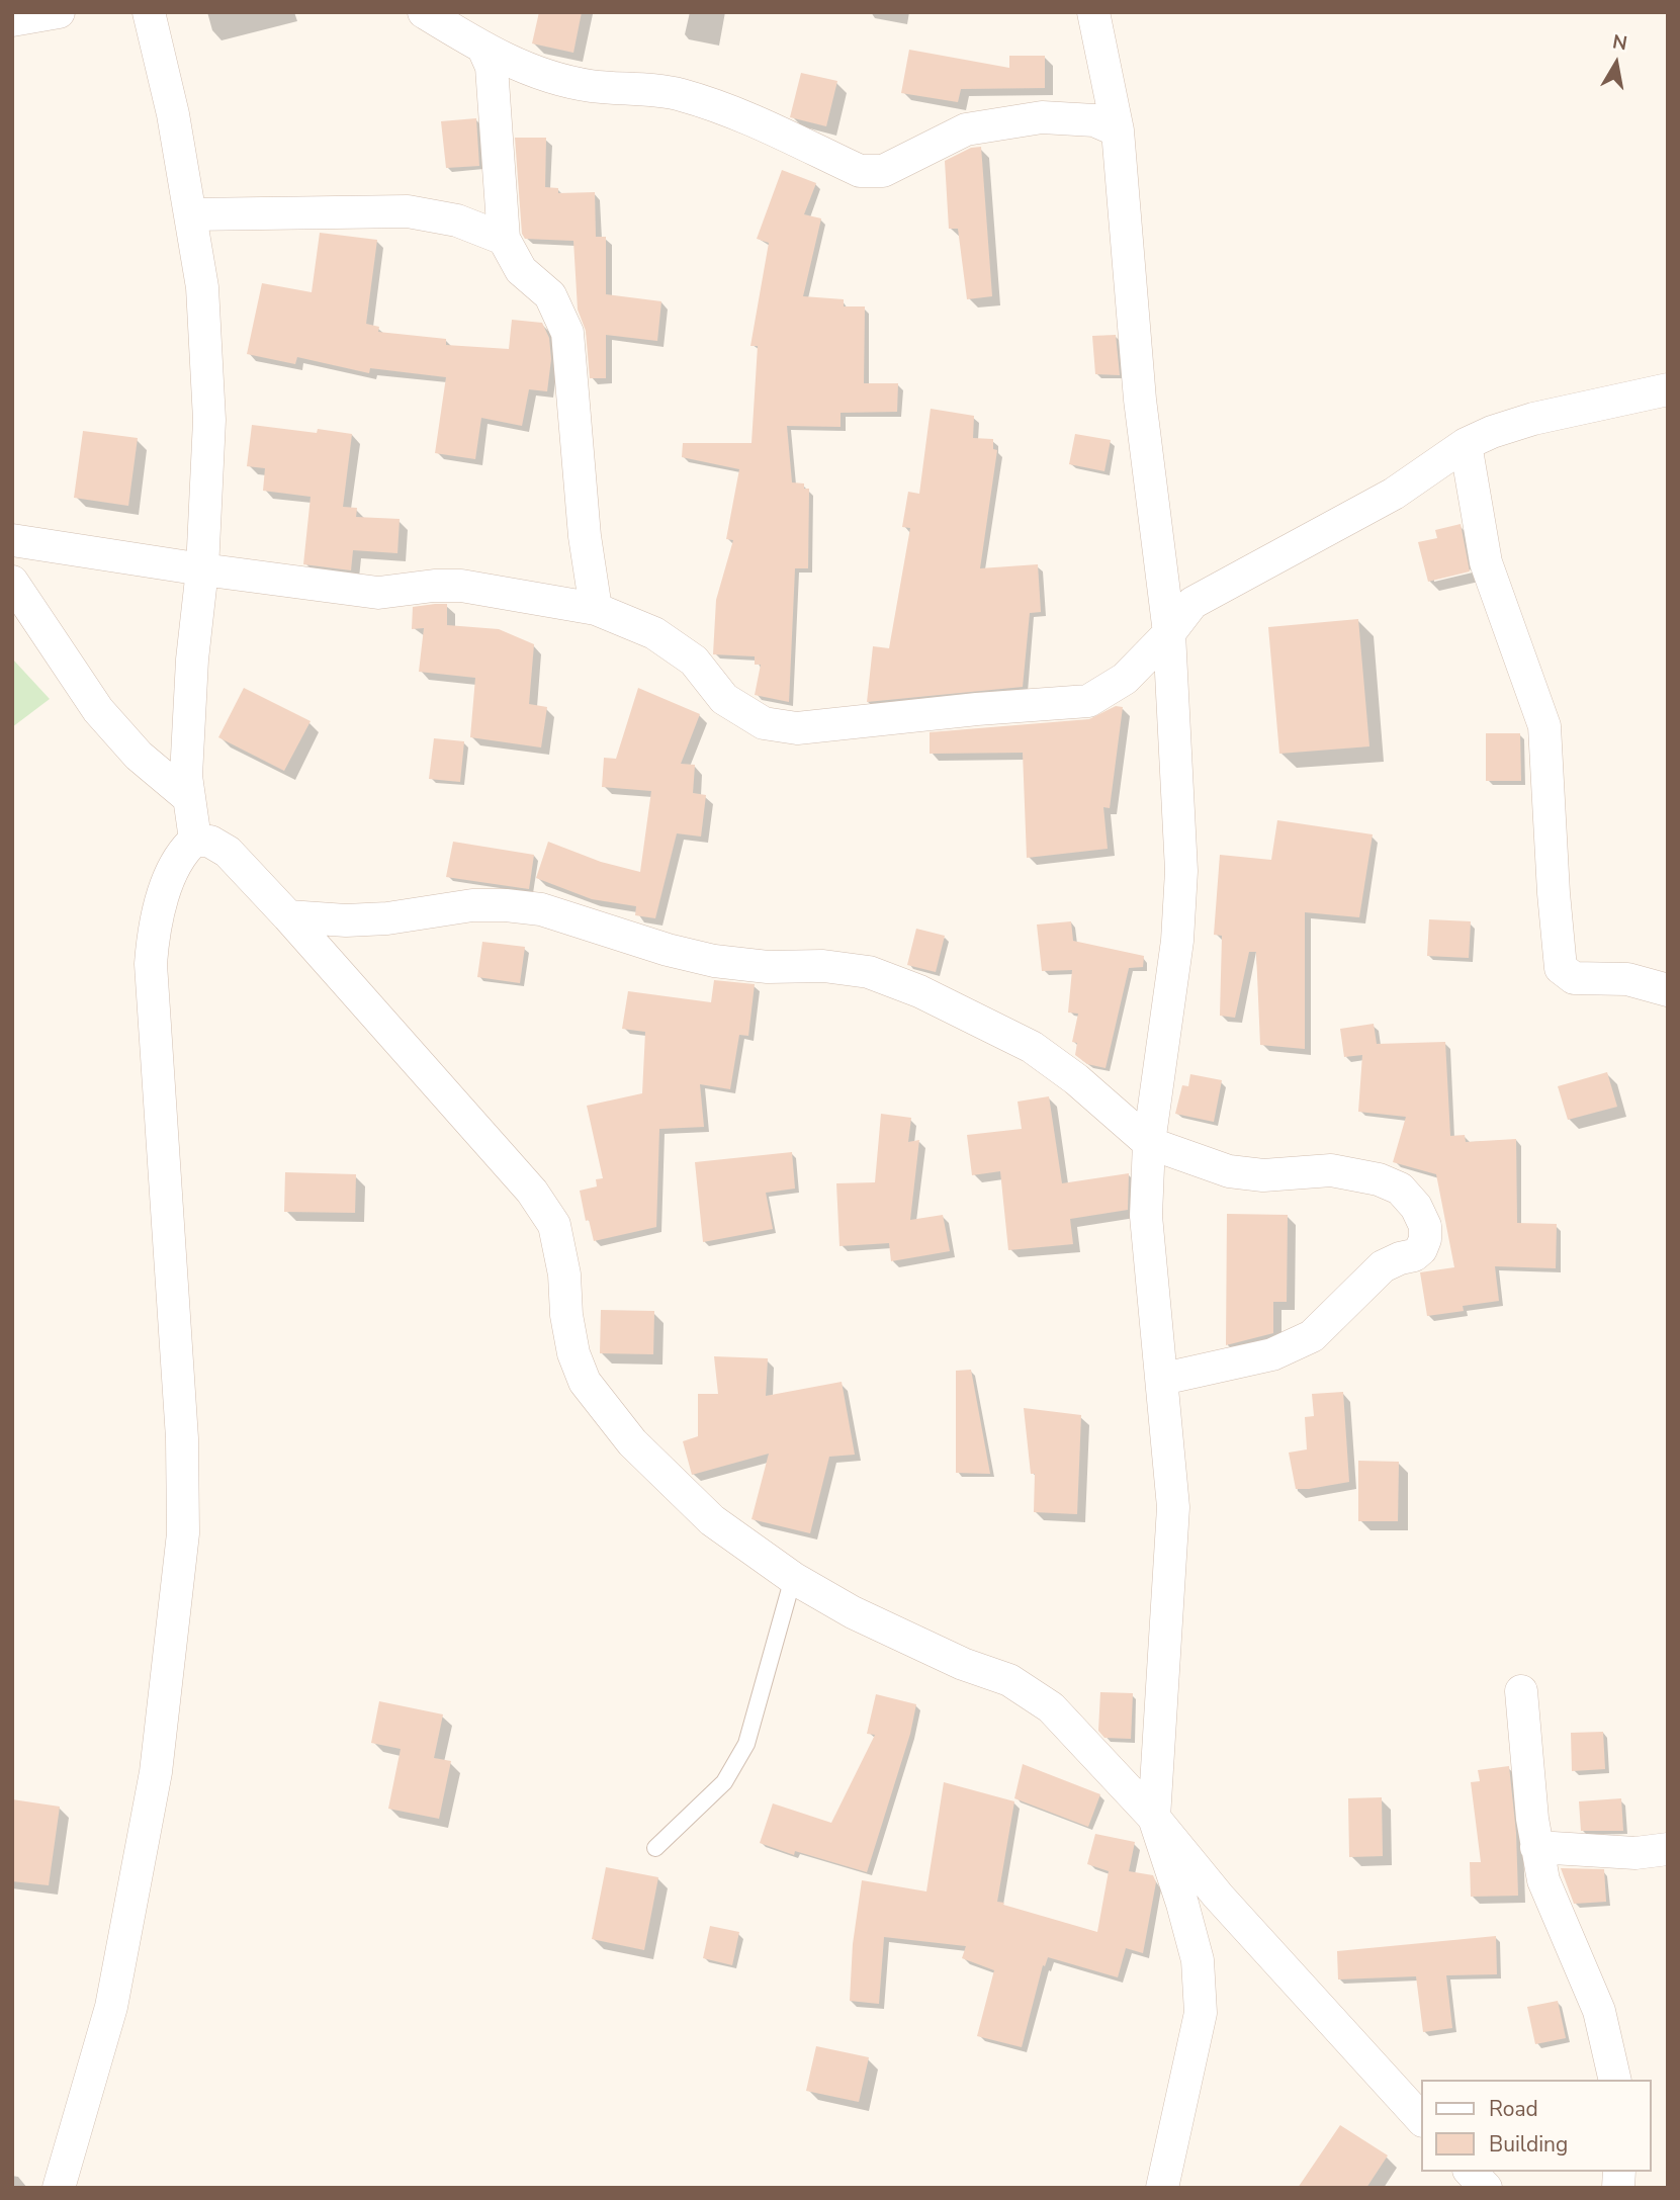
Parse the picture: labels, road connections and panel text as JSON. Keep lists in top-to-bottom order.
{
  "legend": ["Road", "Building"],
  "north": "top"
}
